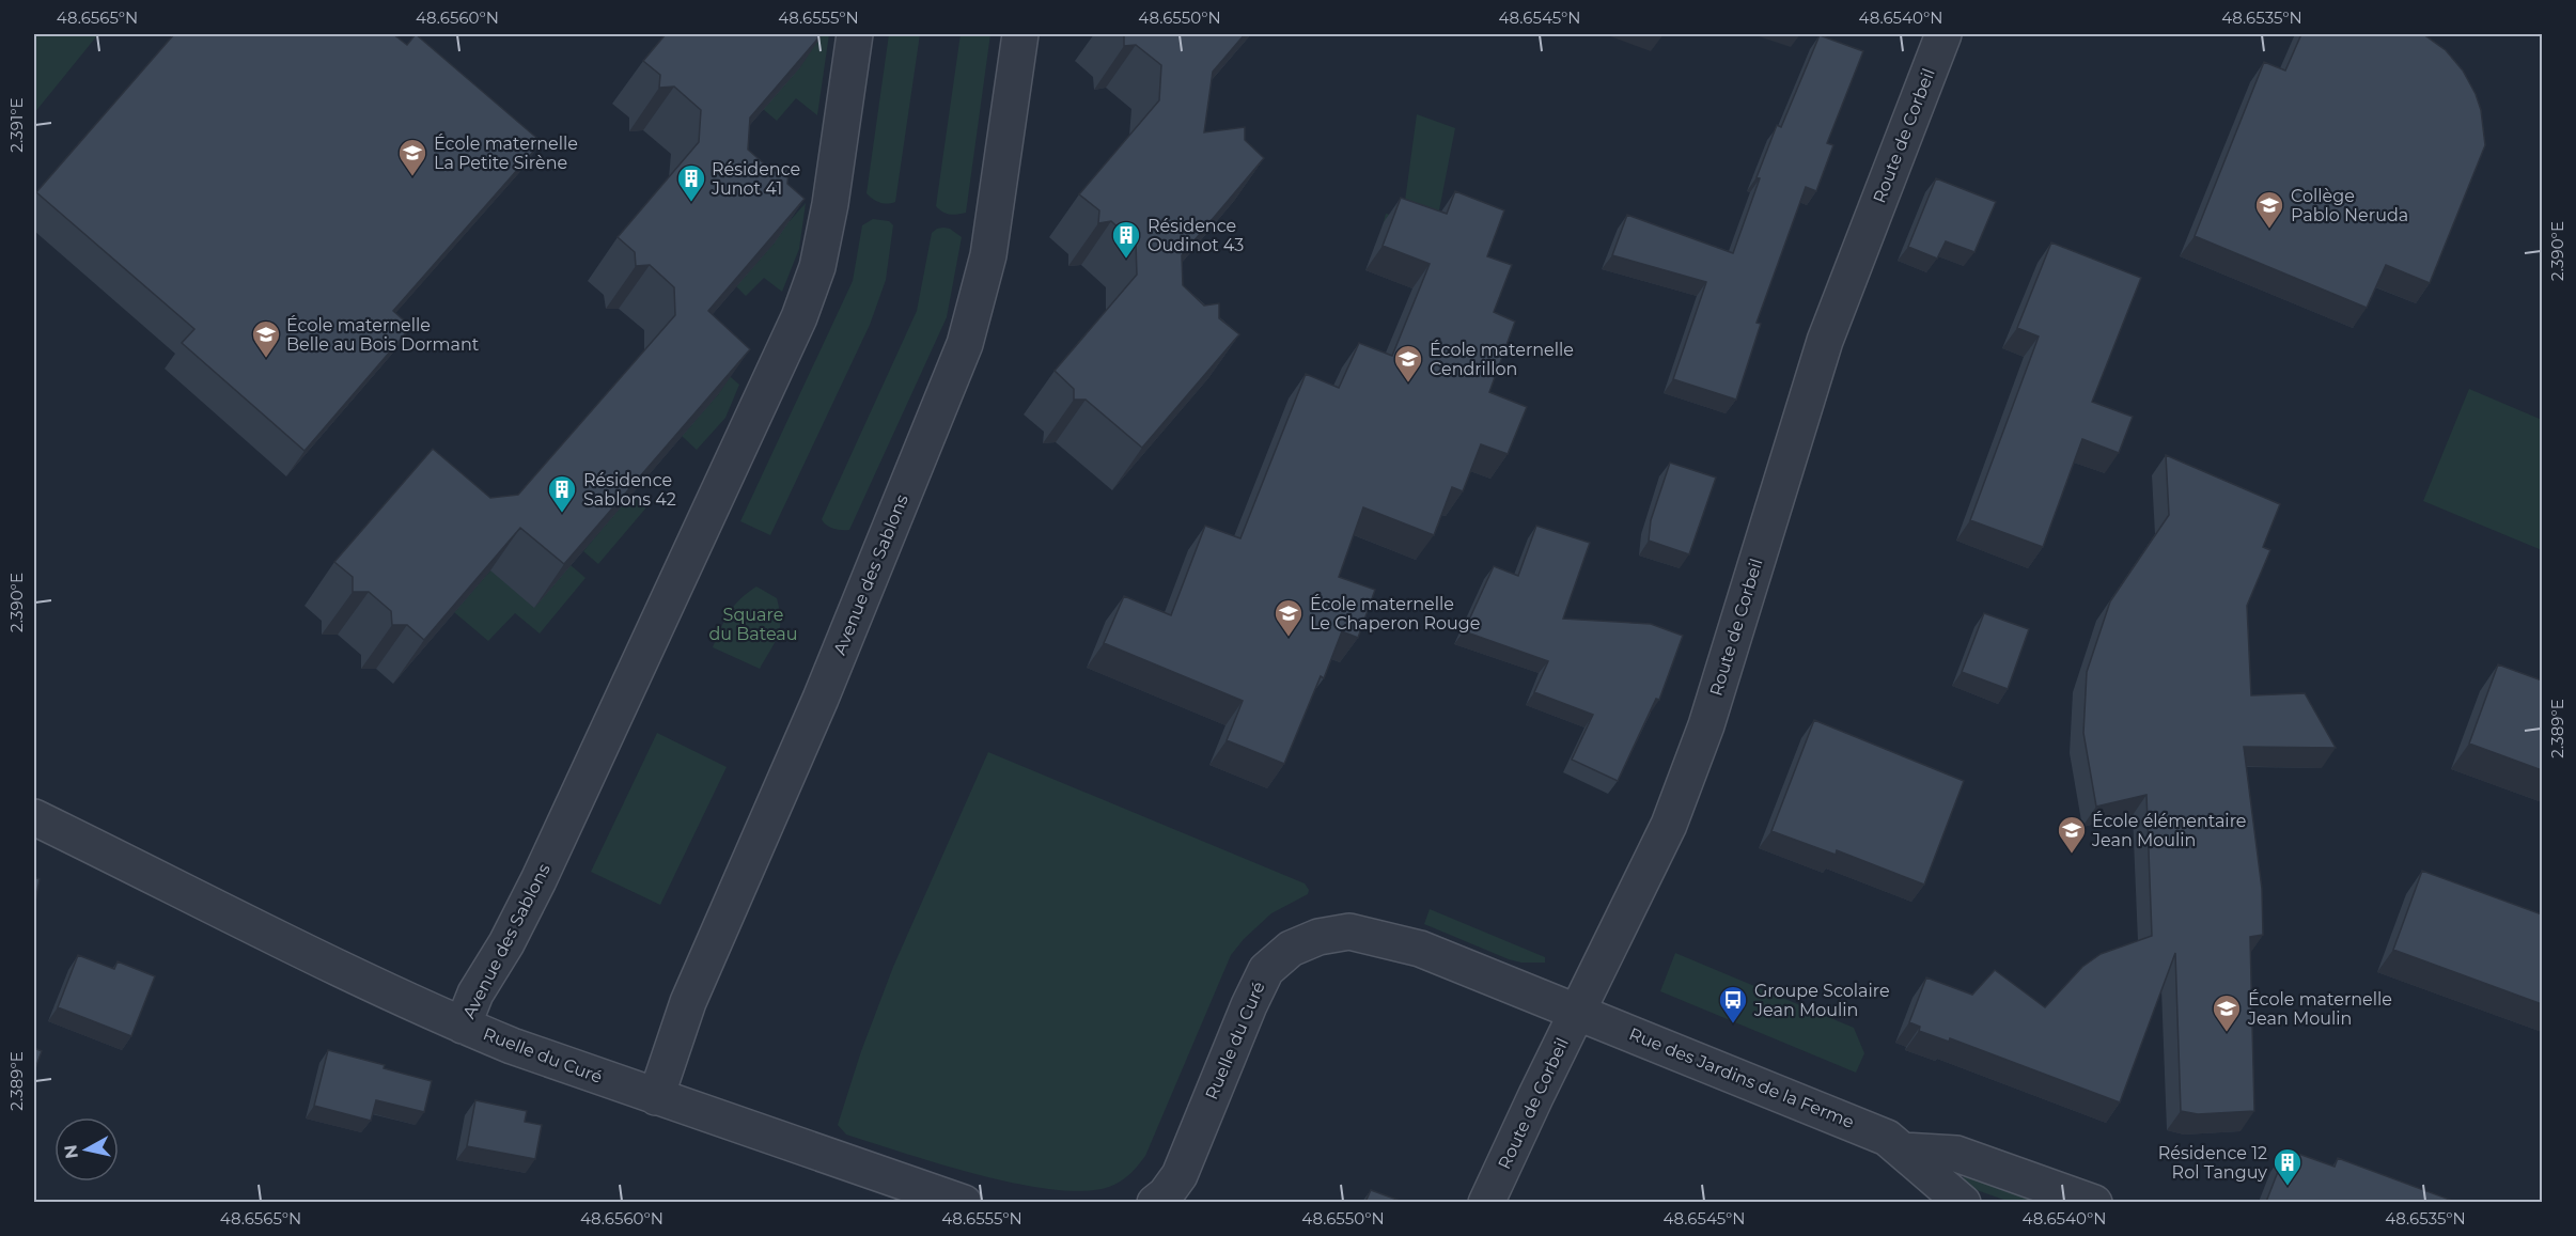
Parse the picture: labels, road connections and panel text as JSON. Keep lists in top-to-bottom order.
{
  "streets": {
    "street": [
      "Route de Corbeil",
      "Avenue des Sablons",
      "Ruelle du Curé",
      "Rue des Jardins de la Ferme"
    ]
  },
  "crossings": [
    ["Route de Corbeil", "Ruelle du Curé"],
    ["Route de Corbeil", "Rue des Jardins de la Ferme"],
    ["Avenue des Sablons", "Ruelle du Curé"],
    ["Ruelle du Curé", "Rue des Jardins de la Ferme"]
  ],
  "parks": ["Square du Bateau"],
  "places": {
    "school or university": [
      "École maternelle La Petite Sirène",
      "Collège Pablo Neruda",
      "École maternelle Belle au Bois Dormant",
      "École maternelle Cendrillon",
      "École maternelle Le Chaperon Rouge",
      "École élémentaire Jean Moulin",
      "École maternelle Jean Moulin"
    ],
    "building": [
      "Résidence Junot 41",
      "Résidence Oudinot 43",
      "Résidence Sablons 42",
      "Résidence 12 Rol Tanguy"
    ],
    "bus stop": ["Groupe Scolaire Jean Moulin"]
  },
  "north": "left",
  "coordinates": [
    "48.6565°N",
    "48.6560°N",
    "48.6555°N",
    "48.6550°N",
    "48.6545°N",
    "48.6540°N",
    "48.6535°N",
    "2.391°E",
    "2.390°E",
    "2.389°E"
  ]
}
